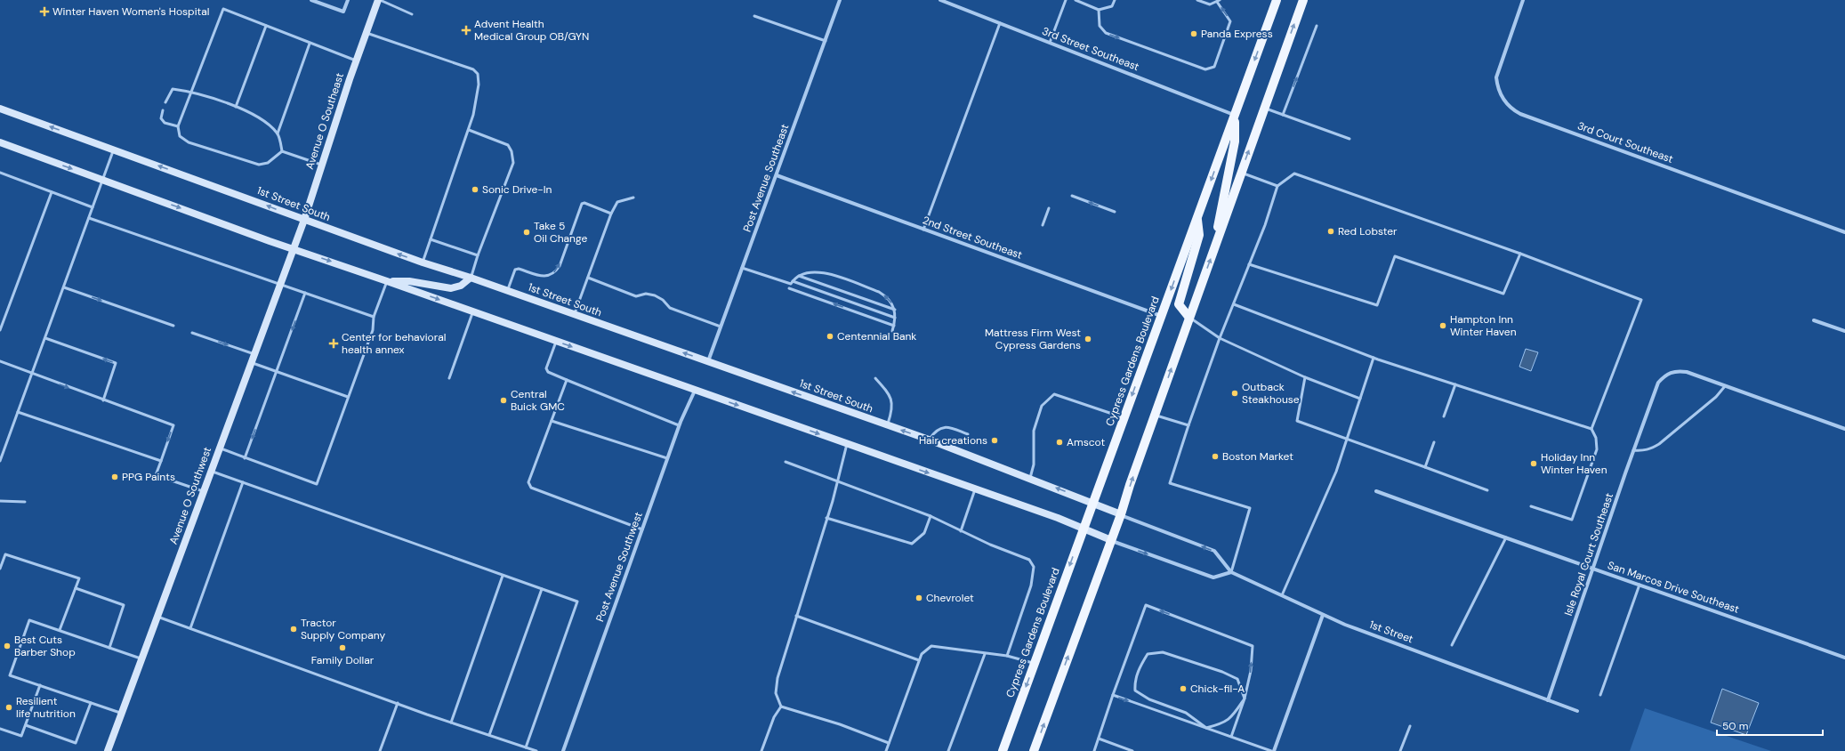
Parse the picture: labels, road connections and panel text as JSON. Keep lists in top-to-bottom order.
{
  "streets": {
    "main road": [
      "Avenue O Southeast",
      "1st Street South",
      "Cypress Gardens Boulevard",
      "Avenue O Southwest"
    ],
    "street": [
      "3rd Street Southeast",
      "3rd Court Southeast",
      "Post Avenue Southeast",
      "2nd Street Southeast",
      "Isle Royal Court Southeast",
      "Post Avenue Southwest",
      "San Marcos Drive Southeast",
      "1st Street"
    ]
  },
  "crossings": [
    ["3rd Street Southeast", "Cypress Gardens Boulevard"],
    ["Avenue O Southeast", "1st Street South"],
    ["Avenue O Southeast", "Avenue O Southwest"],
    ["Post Avenue Southeast", "1st Street South"],
    ["Post Avenue Southeast", "2nd Street Southeast"],
    ["1st Street South", "Cypress Gardens Boulevard"],
    ["1st Street South", "1st Street"],
    ["2nd Street Southeast", "Cypress Gardens Boulevard"],
    ["Isle Royal Court Southeast", "San Marcos Drive Southeast"],
    ["Isle Royal Court Southeast", "1st Street"]
  ],
  "places": {
    "health": ["Winter Haven Women's Hospital", "Advent Health Medical Group OB/GYN", "Center for behavioral health annex"],
    "other": [
      "Panda Express",
      "Sonic Drive-In",
      "Red Lobster",
      "Take 5 Oil Change",
      "Hampton Inn Winter Haven",
      "Centennial Bank",
      "Mattress Firm West Cypress Gardens",
      "Outback Steakhouse",
      "Central Buick GMC",
      "Hair creations",
      "Amscot",
      "Boston Market",
      "Holiday Inn Winter Haven",
      "PPG Paints",
      "Chevrolet",
      "Tractor Supply Company",
      "Best Cuts Barber Shop",
      "Family Dollar",
      "Chick-fil-A",
      "Resilient life nutrition"
    ]
  },
  "scale_bar": "50 m"
}
